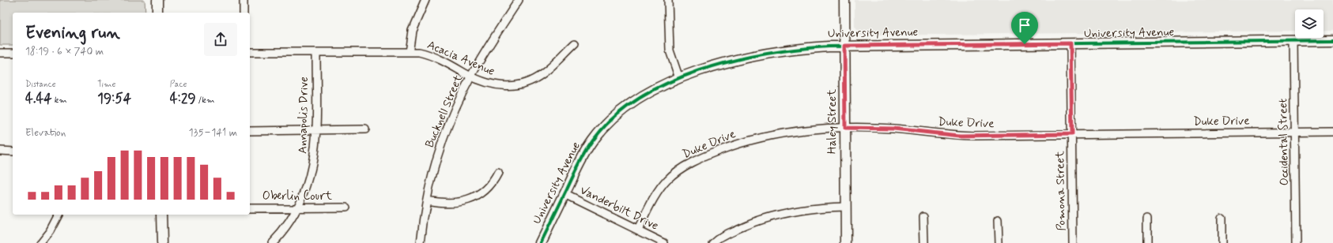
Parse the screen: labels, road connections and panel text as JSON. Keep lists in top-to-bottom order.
{
  "streets": {
    "street": [
      "University Avenue",
      "Acacia Avenue",
      "Bucknell Street",
      "Annapolis Drive",
      "Haley Street",
      "Duke Drive",
      "Occidental Street",
      "Pomona Street",
      "Oberlin Court",
      "Vanderbilt Drive"
    ]
  },
  "crossings": [
    ["University Avenue", "Haley Street"],
    ["University Avenue", "Occidental Street"],
    ["University Avenue", "Pomona Street"],
    ["University Avenue", "Vanderbilt Drive"],
    ["Acacia Avenue", "Bucknell Street"],
    ["Acacia Avenue", "Annapolis Drive"],
    ["Annapolis Drive", "Oberlin Court"],
    ["Haley Street", "Duke Drive"],
    ["Duke Drive", "Occidental Street"],
    ["Duke Drive", "Pomona Street"],
    ["Duke Drive", "Vanderbilt Drive"]
  ],
  "page": {
    "heading": ["Evening run", "18:19 · 6 × 740 m"],
    "stats": [
      ["Distance", "4.44 km"],
      ["Time", "19:54"],
      ["Pace", "4:29 /km"]
    ],
    "chart": ["Elevation", "135–141 m"]
  }
}
